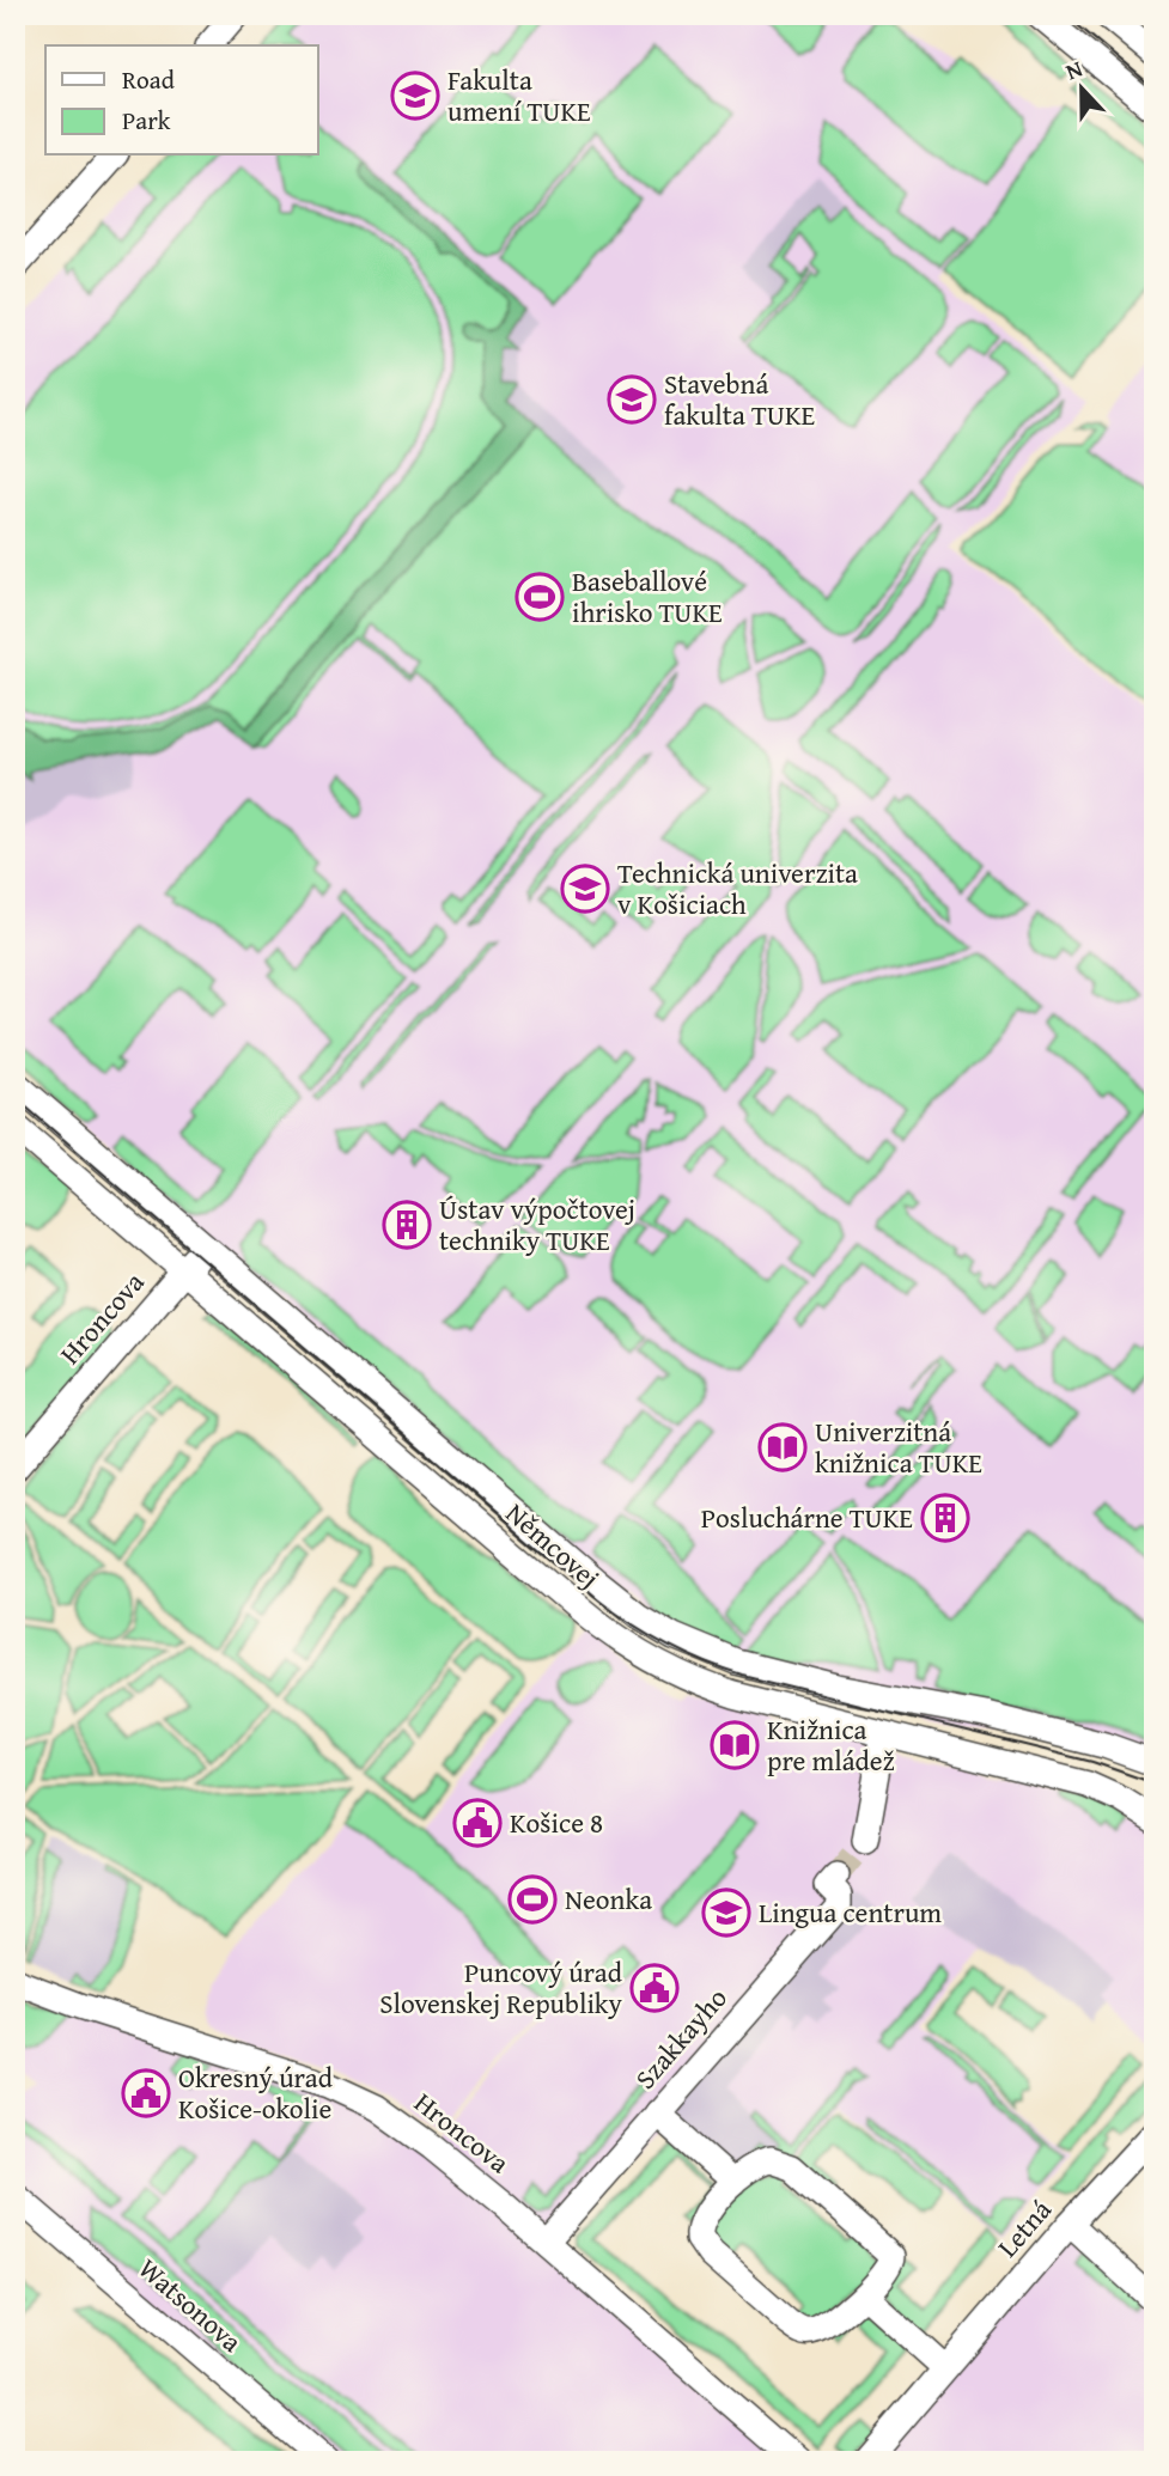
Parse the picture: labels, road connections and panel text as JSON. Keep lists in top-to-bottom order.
{
  "streets": {
    "street": [
      "Hroncova",
      "Němcovej",
      "Szakkayho",
      "Letná",
      "Watsonova"
    ]
  },
  "crossings": [
    ["Hroncova", "Němcovej"],
    ["Hroncova", "Szakkayho"]
  ],
  "places": {
    "school or university": [
      "Fakulta umení TUKE",
      "Stavebná fakulta TUKE",
      "Technická univerzita v Košiciach",
      "Lingua centrum"
    ],
    "sports": ["Baseballové ihrisko TUKE", "Neonka"],
    "building": ["Ústav výpočtovej techniky TUKE", "Posluchárne TUKE"],
    "library": ["Univerzitná knižnica TUKE", "Knižnica pre mládež"],
    "public building": ["Košice 8", "Puncový úrad Slovenskej Republiky", "Okresný úrad Košice-okolie"]
  },
  "legend": ["Road", "Park"],
  "north": "top"
}
